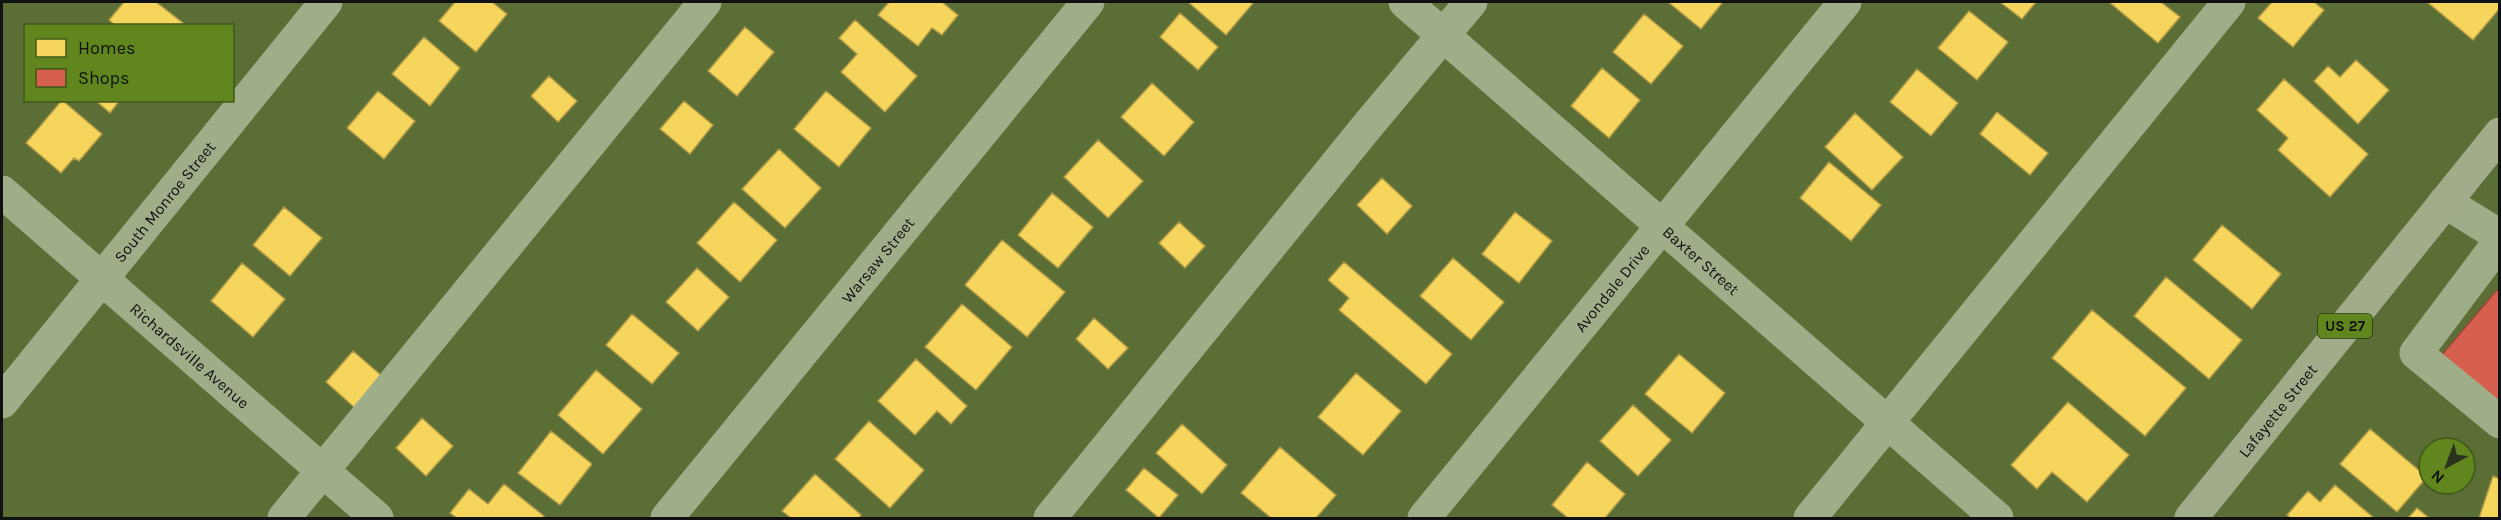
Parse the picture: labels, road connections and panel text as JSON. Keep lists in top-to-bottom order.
{
  "streets": {
    "highway": ["US 27", "Lafayette Street"],
    "street": [
      "South Monroe Street",
      "Warsaw Street",
      "Baxter Street",
      "Avondale Drive",
      "Richardsville Avenue"
    ]
  },
  "crossings": [
    ["South Monroe Street", "Richardsville Avenue"],
    ["Baxter Street", "Avondale Drive"]
  ],
  "legend": ["Homes", "Shops"],
  "north": "bottom left"
}
